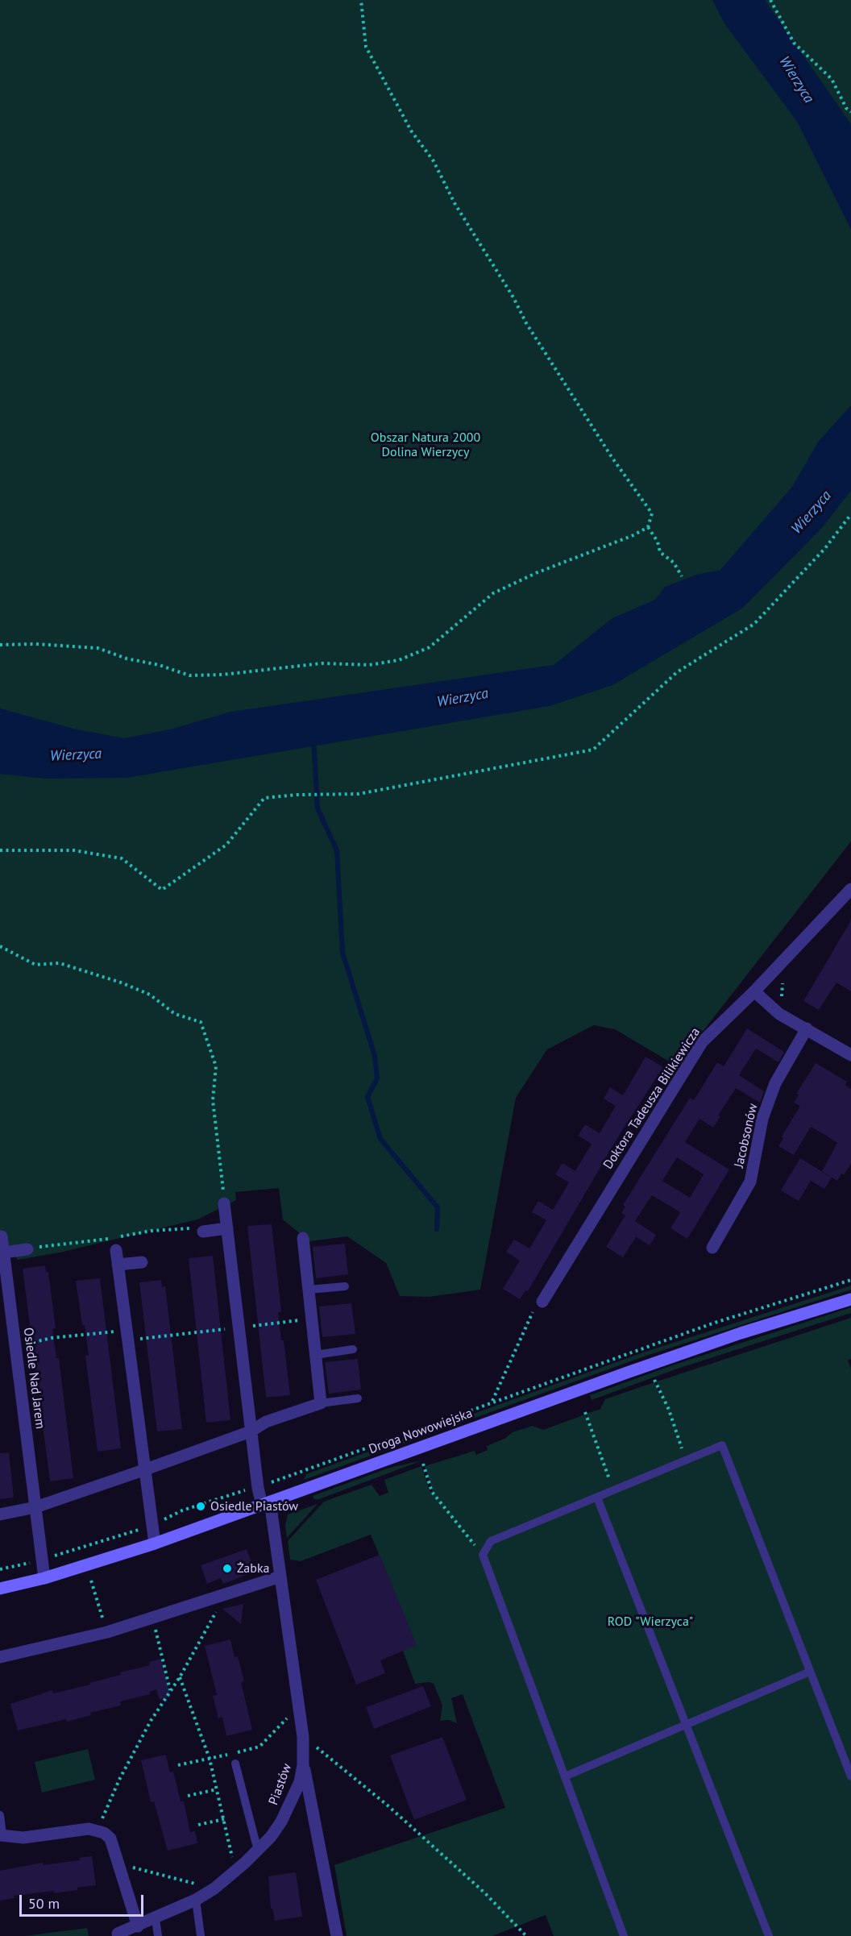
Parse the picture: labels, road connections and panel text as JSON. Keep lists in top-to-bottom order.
{
  "streets": {
    "street": [
      "Doktora Tadeusza Bilikiewicza",
      "Jacobsonów",
      "Osiedle Nad Jarem",
      "Droga Nowowiejska",
      "Piastów"
    ]
  },
  "crossings": [
    ["Osiedle Nad Jarem", "Droga Nowowiejska"],
    ["Droga Nowowiejska", "Piastów"]
  ],
  "water": ["Wierzyca"],
  "parks": ["Obszar Natura 2000 Dolina Wierzycy", "ROD \"Wierzyca\""],
  "places": ["Osiedle Piastów", "Żabka"],
  "scale_bar": "50 m"
}
